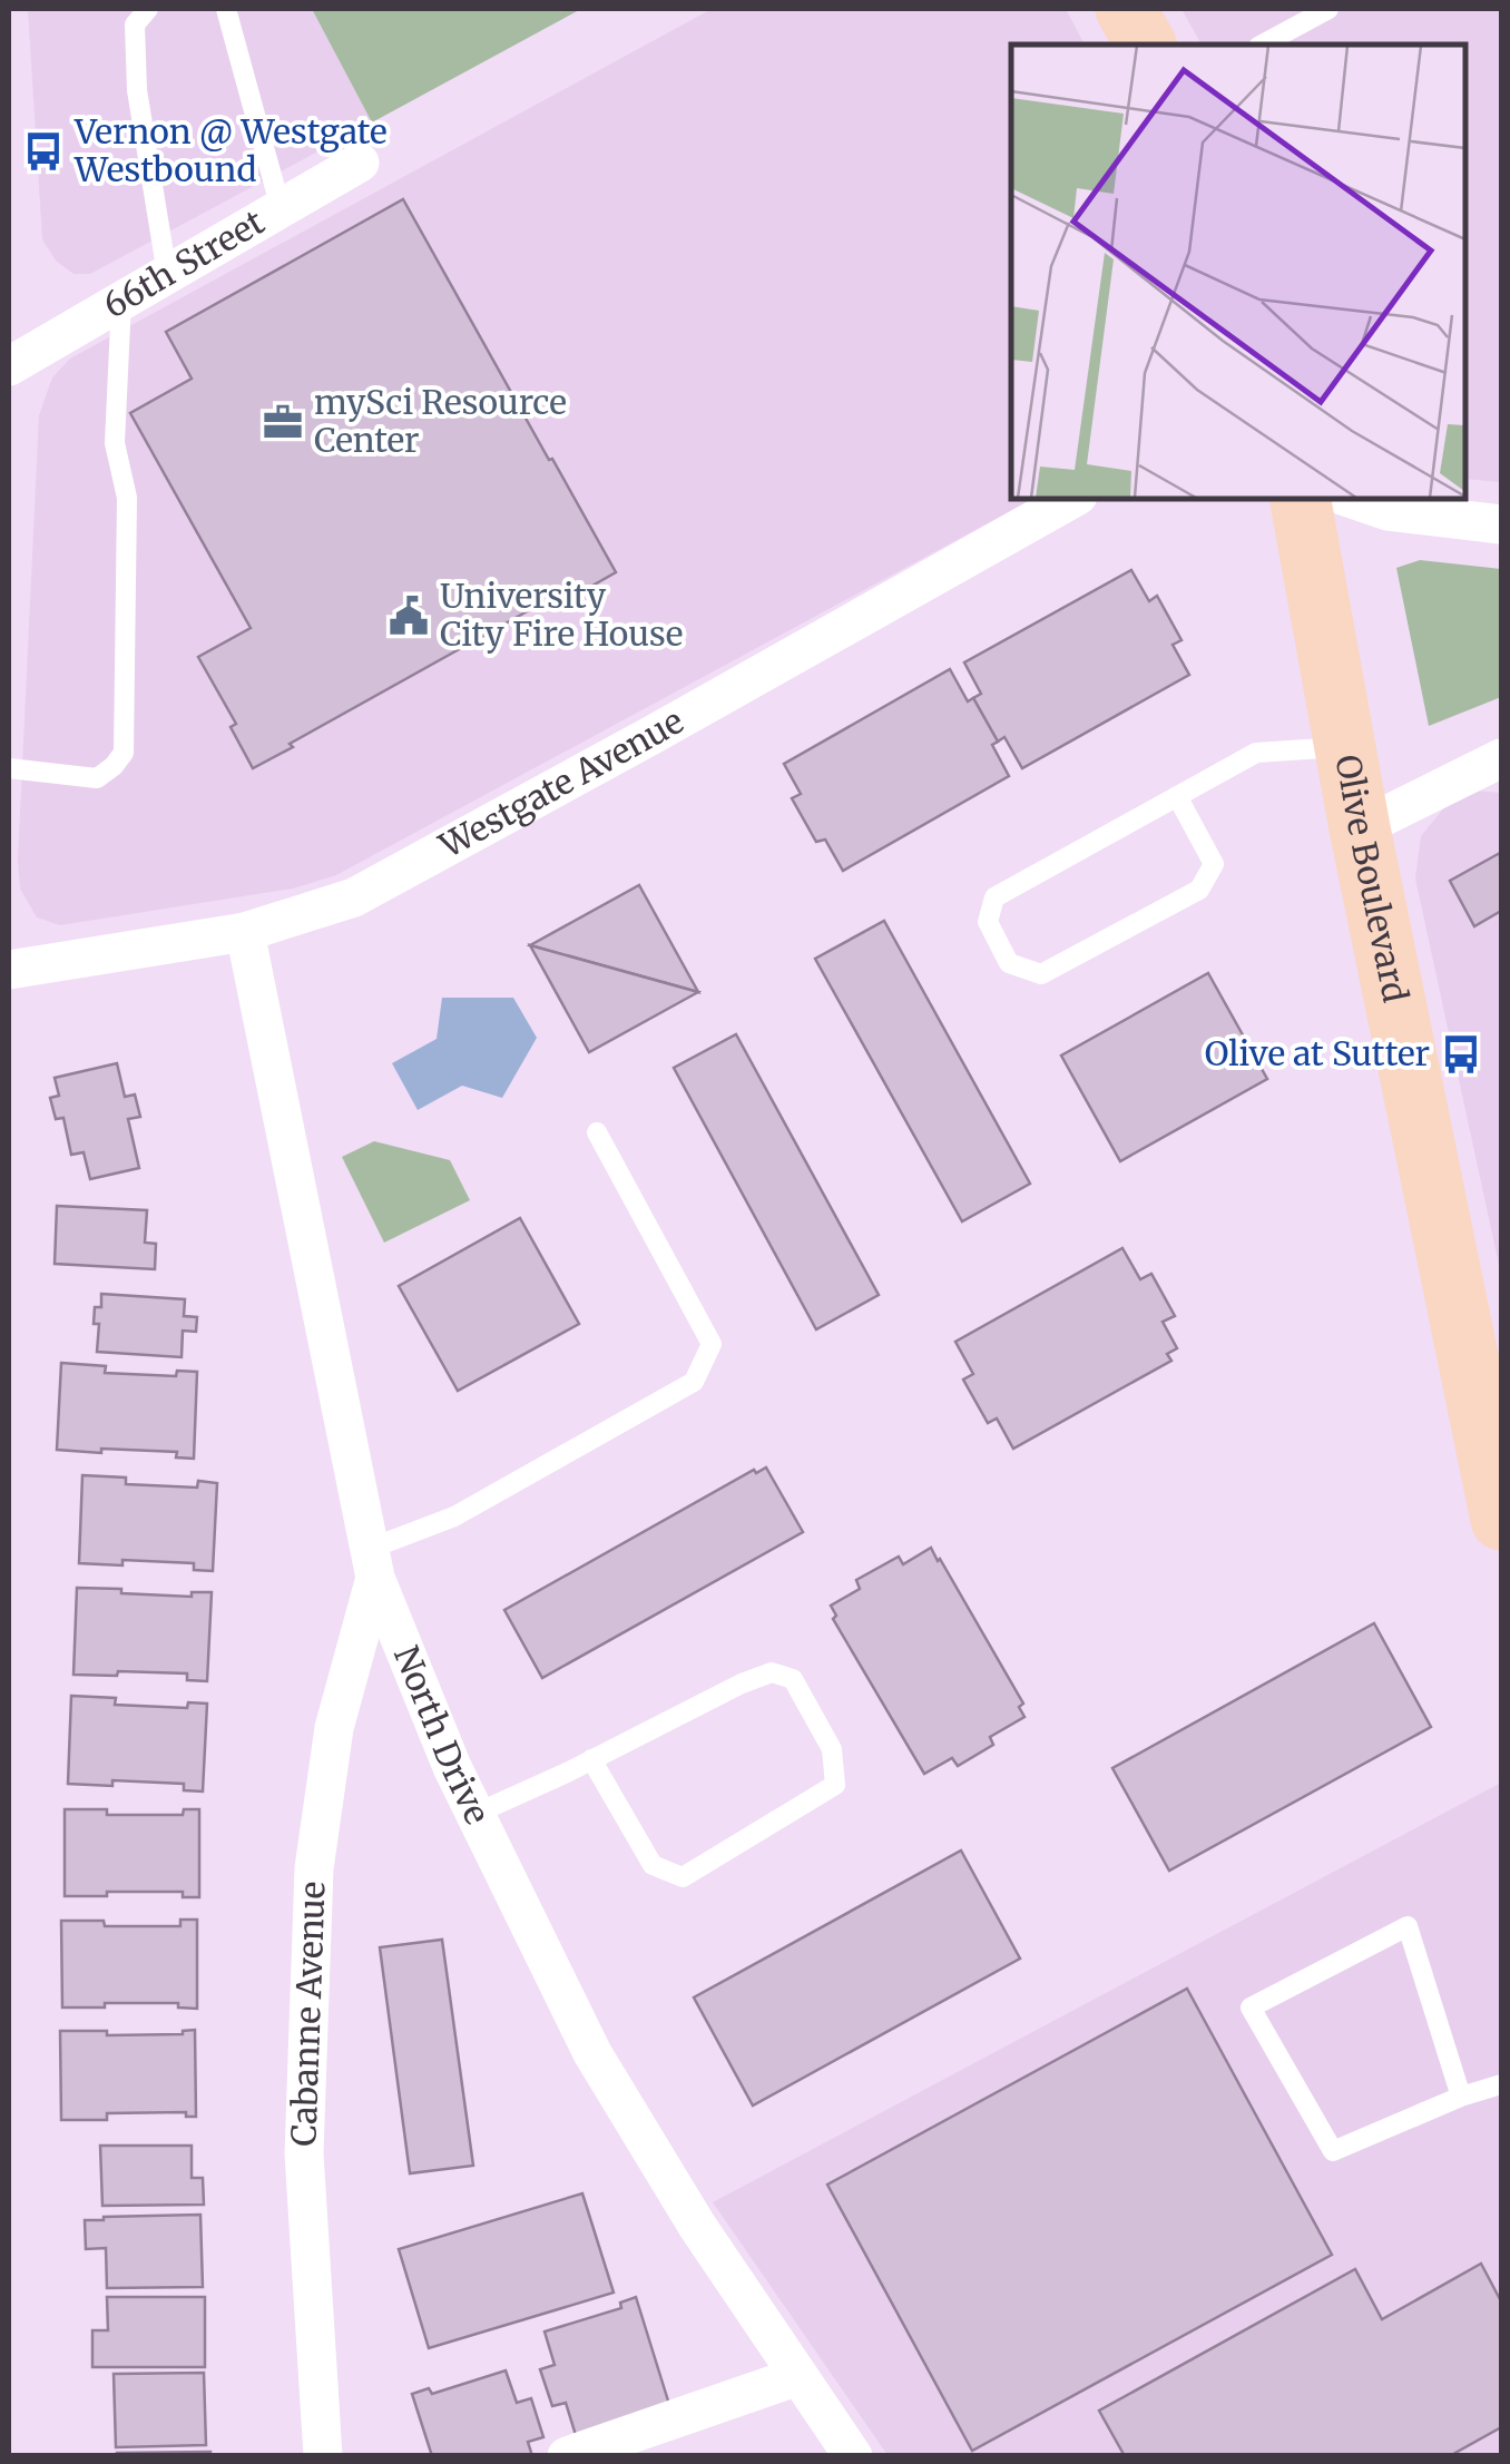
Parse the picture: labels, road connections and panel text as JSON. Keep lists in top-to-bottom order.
{
  "streets": {
    "main road": ["Olive Boulevard"],
    "street": [
      "66th Street",
      "Westgate Avenue",
      "North Drive",
      "Cabanne Avenue"
    ]
  },
  "crossings": [
    ["Westgate Avenue", "North Drive"],
    ["North Drive", "Cabanne Avenue"]
  ],
  "places": {
    "bus stop": ["Vernon @ Westgate Westbound", "Olive at Sutter"],
    "office": ["mySci Resource Center"],
    "public building": ["University City Fire House"]
  }
}
